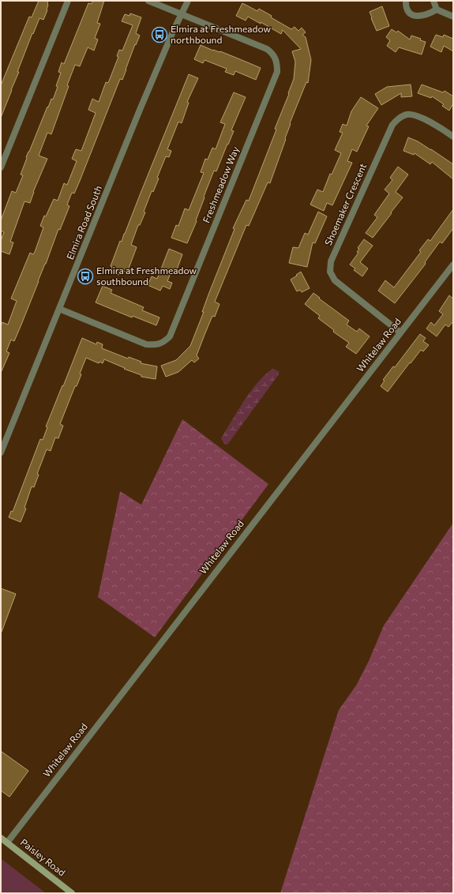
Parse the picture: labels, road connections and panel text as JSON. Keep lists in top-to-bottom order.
{
  "streets": {
    "main road": ["Paisley Road"],
    "street": [
      "Freshmeadow Way",
      "Shoemaker Crescent",
      "Elmira Road South",
      "Whitelaw Road"
    ]
  },
  "crossings": [
    ["Freshmeadow Way", "Elmira Road South"],
    ["Shoemaker Crescent", "Whitelaw Road"],
    ["Whitelaw Road", "Paisley Road"]
  ],
  "places": {
    "bus stop": ["Elmira at Freshmeadow northbound", "Elmira at Freshmeadow southbound"]
  }
}
